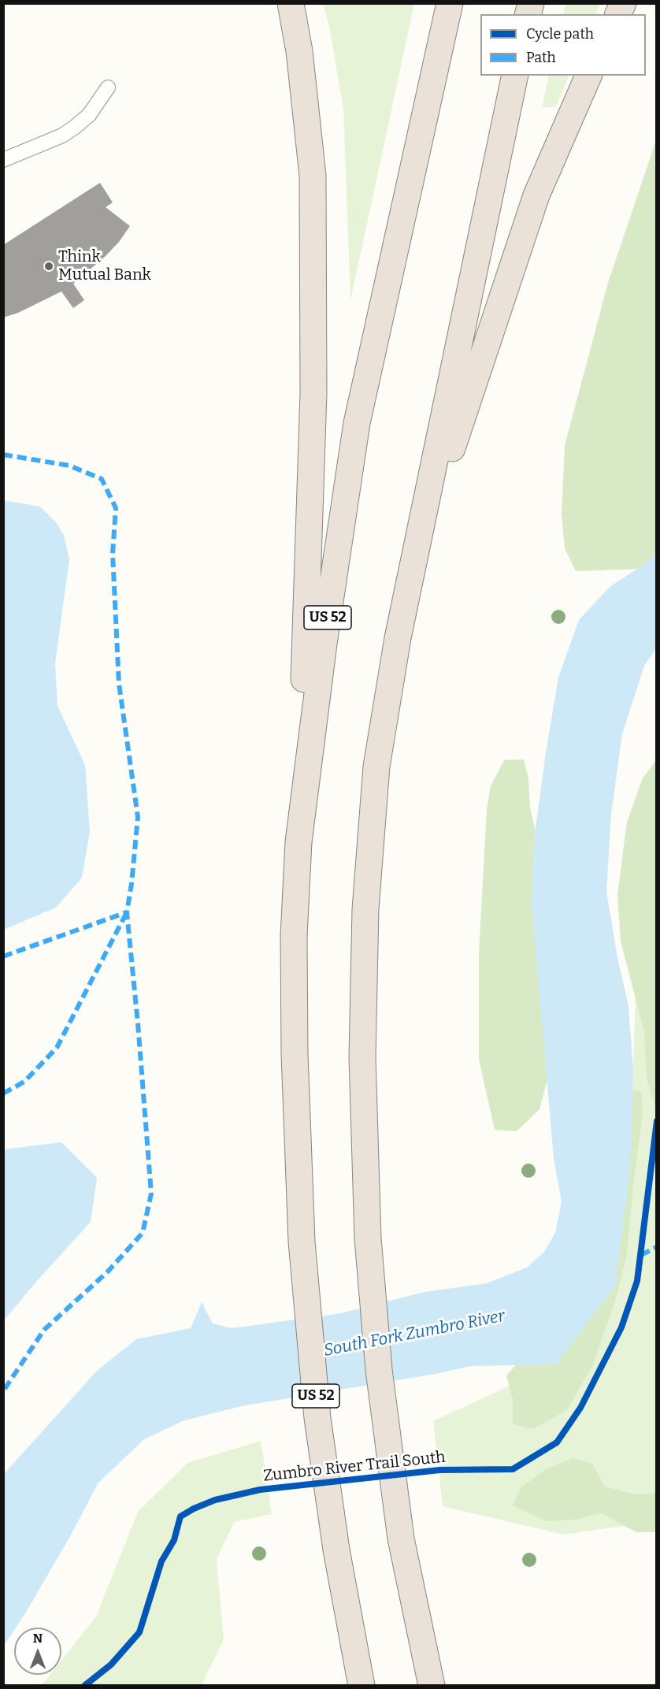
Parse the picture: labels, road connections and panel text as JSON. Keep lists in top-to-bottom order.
{
  "streets": {
    "highway": ["US 52"],
    "cycle path": ["Zumbro River Trail South"]
  },
  "water": ["South Fork Zumbro River"],
  "places": ["Think Mutual Bank"],
  "legend": ["Cycle path", "Path"],
  "north": "top"
}
